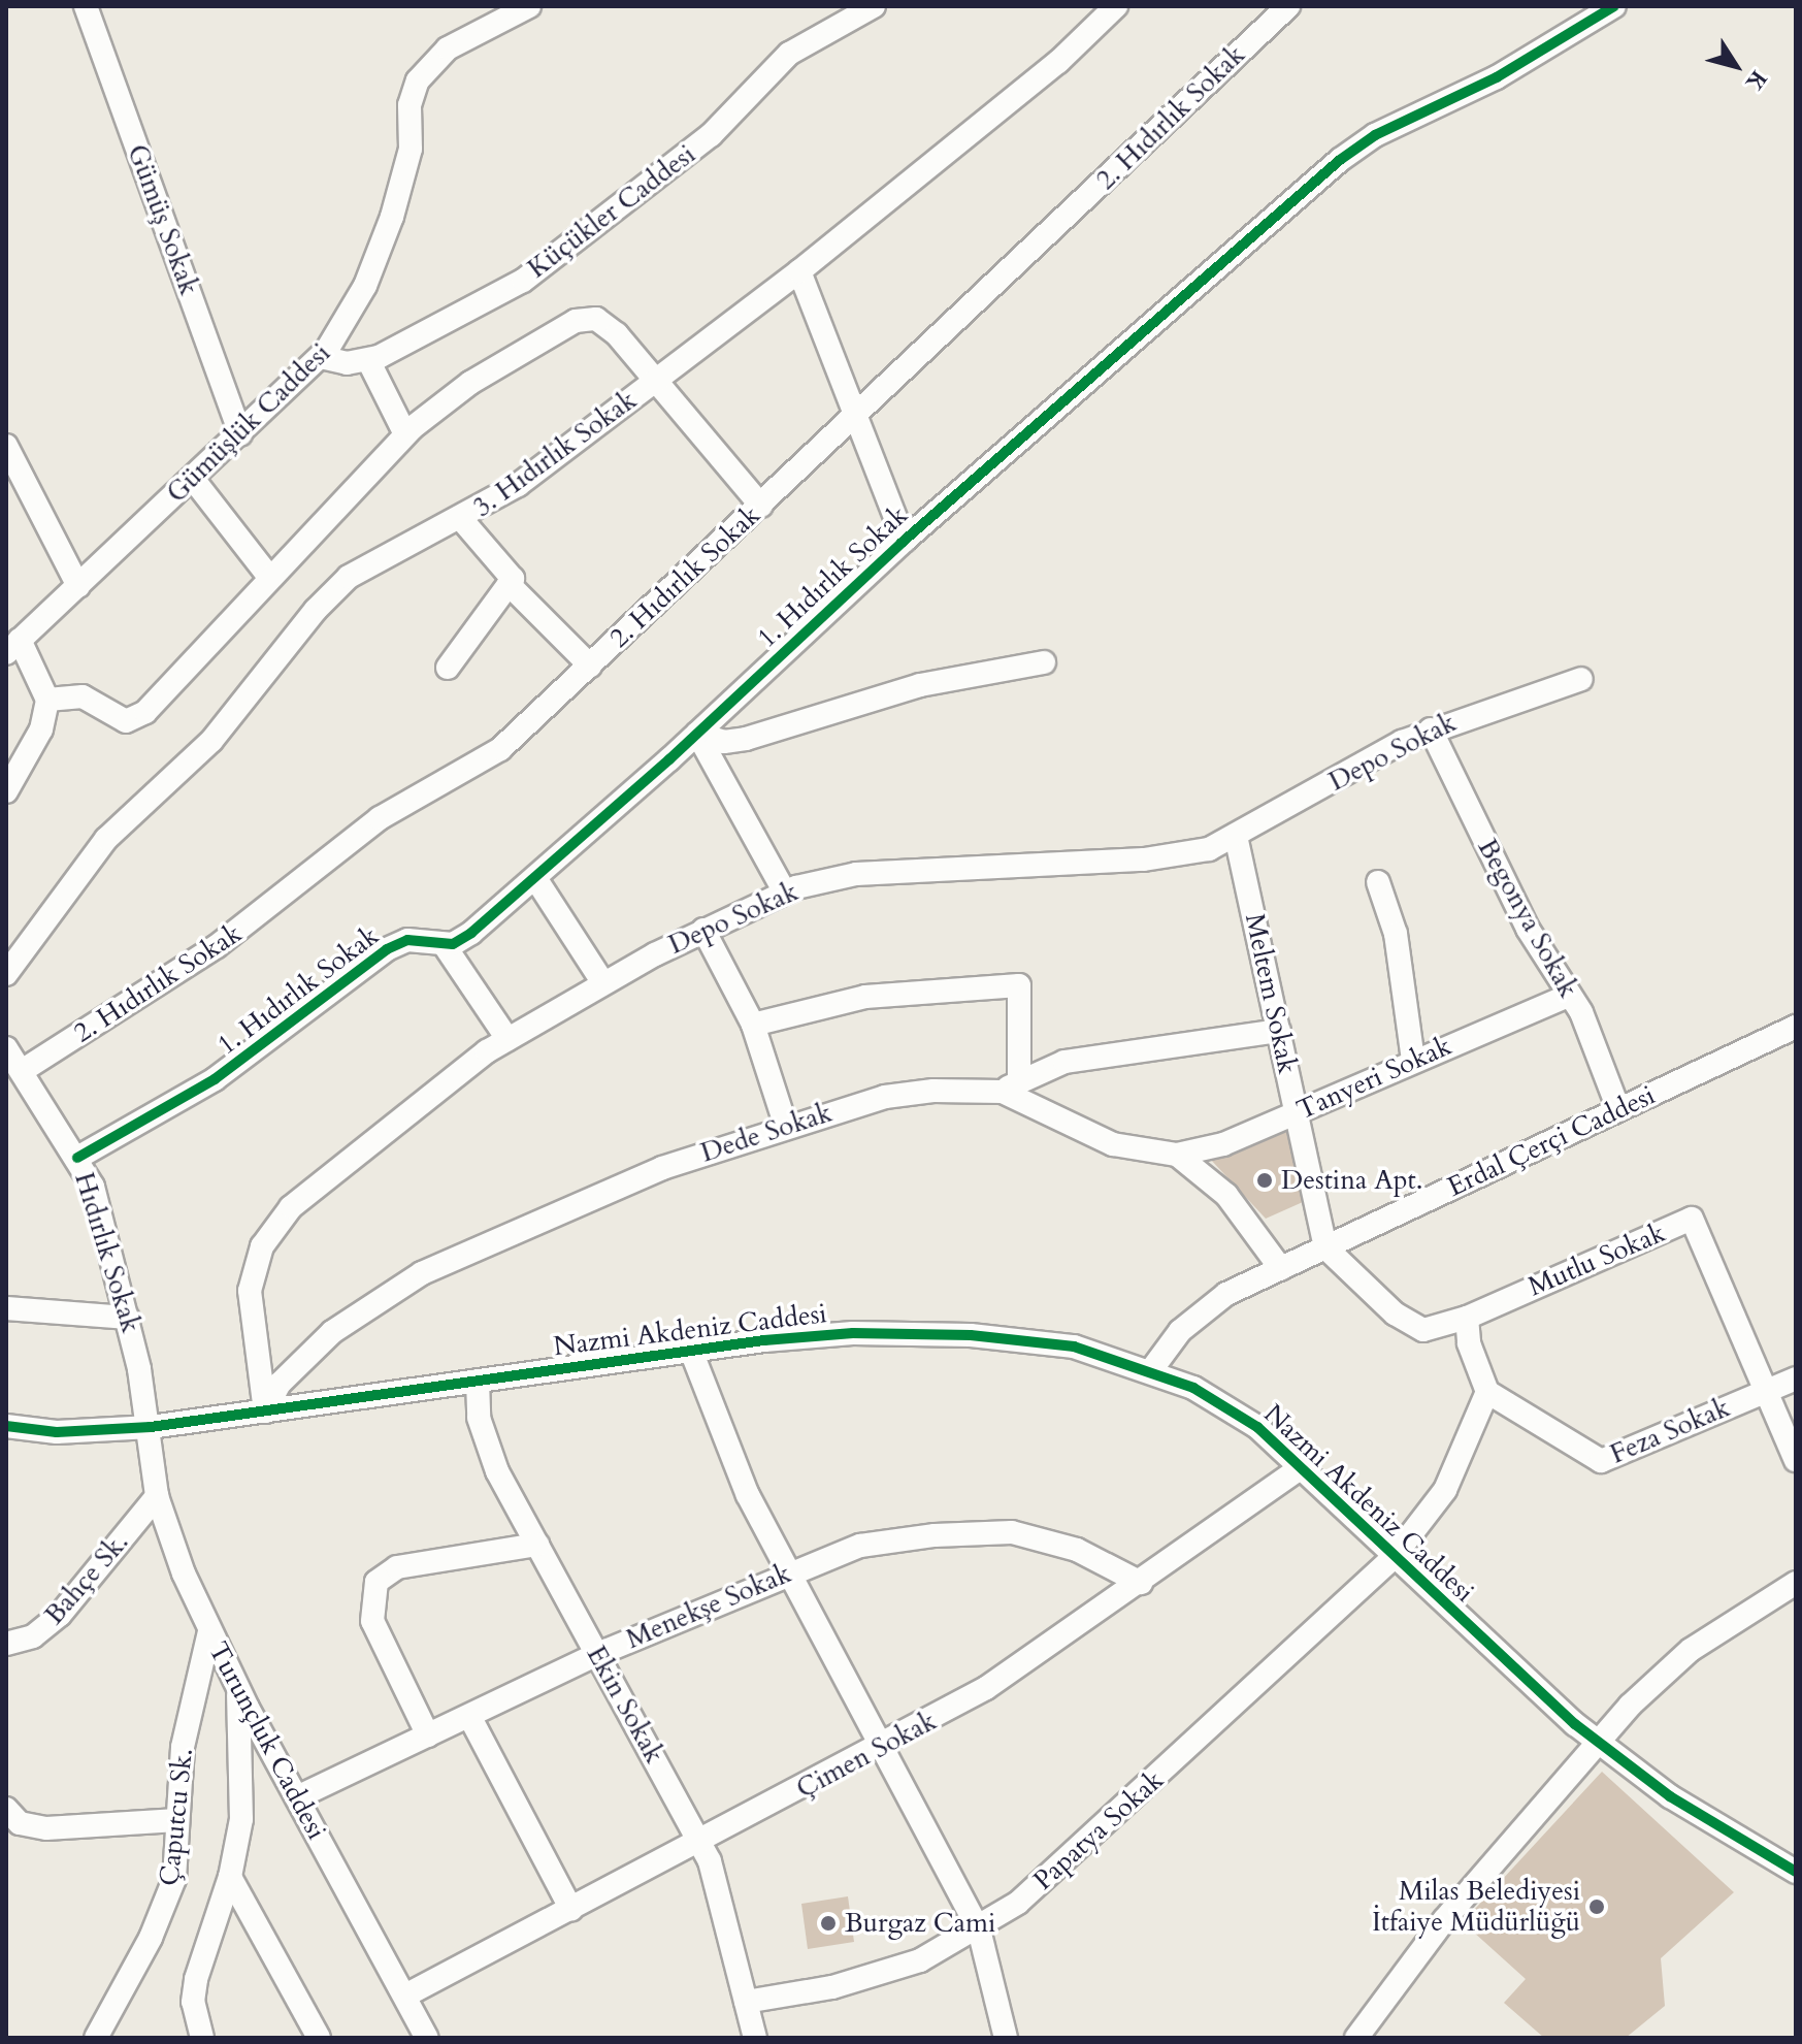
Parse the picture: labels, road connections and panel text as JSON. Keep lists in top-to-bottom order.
{
  "streets": {
    "street": [
      "2. Hıdırlık Sokak",
      "Küçükler Caddesi",
      "Gümüş Sokak",
      "Gümüşlük Caddesi",
      "3. Hıdırlık Sokak",
      "1. Hıdırlık Sokak",
      "Depo Sokak",
      "Begonya Sokak",
      "Meltem Sokak",
      "Tanyeri Sokak",
      "Dede Sokak",
      "Erdal Çerçi Caddesi",
      "Hıdırlık Sokak",
      "Mutlu Sokak",
      "Nazmi Akdeniz Caddesi",
      "Feza Sokak",
      "Bahçe Sk.",
      "Menekşe Sokak",
      "Ekin Sokak",
      "Turunçluk Caddesi",
      "Çimen Sokak",
      "Çaputcu Sk.",
      "Papatya Sokak"
    ]
  },
  "crossings": [
    ["2. Hıdırlık Sokak", "Hıdırlık Sokak"],
    ["Küçükler Caddesi", "Gümüşlük Caddesi"],
    ["Gümüş Sokak", "Gümüşlük Caddesi"],
    ["1. Hıdırlık Sokak", "Hıdırlık Sokak"],
    ["Depo Sokak", "Begonya Sokak"],
    ["Depo Sokak", "Meltem Sokak"],
    ["Depo Sokak", "Dede Sokak"],
    ["Depo Sokak", "Nazmi Akdeniz Caddesi"],
    ["Begonya Sokak", "Tanyeri Sokak"],
    ["Begonya Sokak", "Erdal Çerçi Caddesi"],
    ["Meltem Sokak", "Tanyeri Sokak"],
    ["Meltem Sokak", "Erdal Çerçi Caddesi"],
    ["Meltem Sokak", "Mutlu Sokak"],
    ["Tanyeri Sokak", "Dede Sokak"],
    ["Dede Sokak", "Erdal Çerçi Caddesi"],
    ["Dede Sokak", "Nazmi Akdeniz Caddesi"],
    ["Erdal Çerçi Caddesi", "Mutlu Sokak"],
    ["Erdal Çerçi Caddesi", "Nazmi Akdeniz Caddesi"],
    ["Hıdırlık Sokak", "Nazmi Akdeniz Caddesi"],
    ["Hıdırlık Sokak", "Turunçluk Caddesi"],
    ["Mutlu Sokak", "Feza Sokak"],
    ["Nazmi Akdeniz Caddesi", "Ekin Sokak"],
    ["Nazmi Akdeniz Caddesi", "Turunçluk Caddesi"],
    ["Nazmi Akdeniz Caddesi", "Çimen Sokak"],
    ["Nazmi Akdeniz Caddesi", "Papatya Sokak"],
    ["Bahçe Sk.", "Turunçluk Caddesi"],
    ["Menekşe Sokak", "Ekin Sokak"],
    ["Menekşe Sokak", "Turunçluk Caddesi"],
    ["Menekşe Sokak", "Çimen Sokak"],
    ["Ekin Sokak", "Çimen Sokak"],
    ["Ekin Sokak", "Papatya Sokak"],
    ["Turunçluk Caddesi", "Çimen Sokak"],
    ["Turunçluk Caddesi", "Çaputcu Sk."]
  ],
  "places": ["Destina Apt.", "Milas Belediyesi İtfaiye Müdürlüğü", "Burgaz Cami"],
  "north": "bottom right"
}
